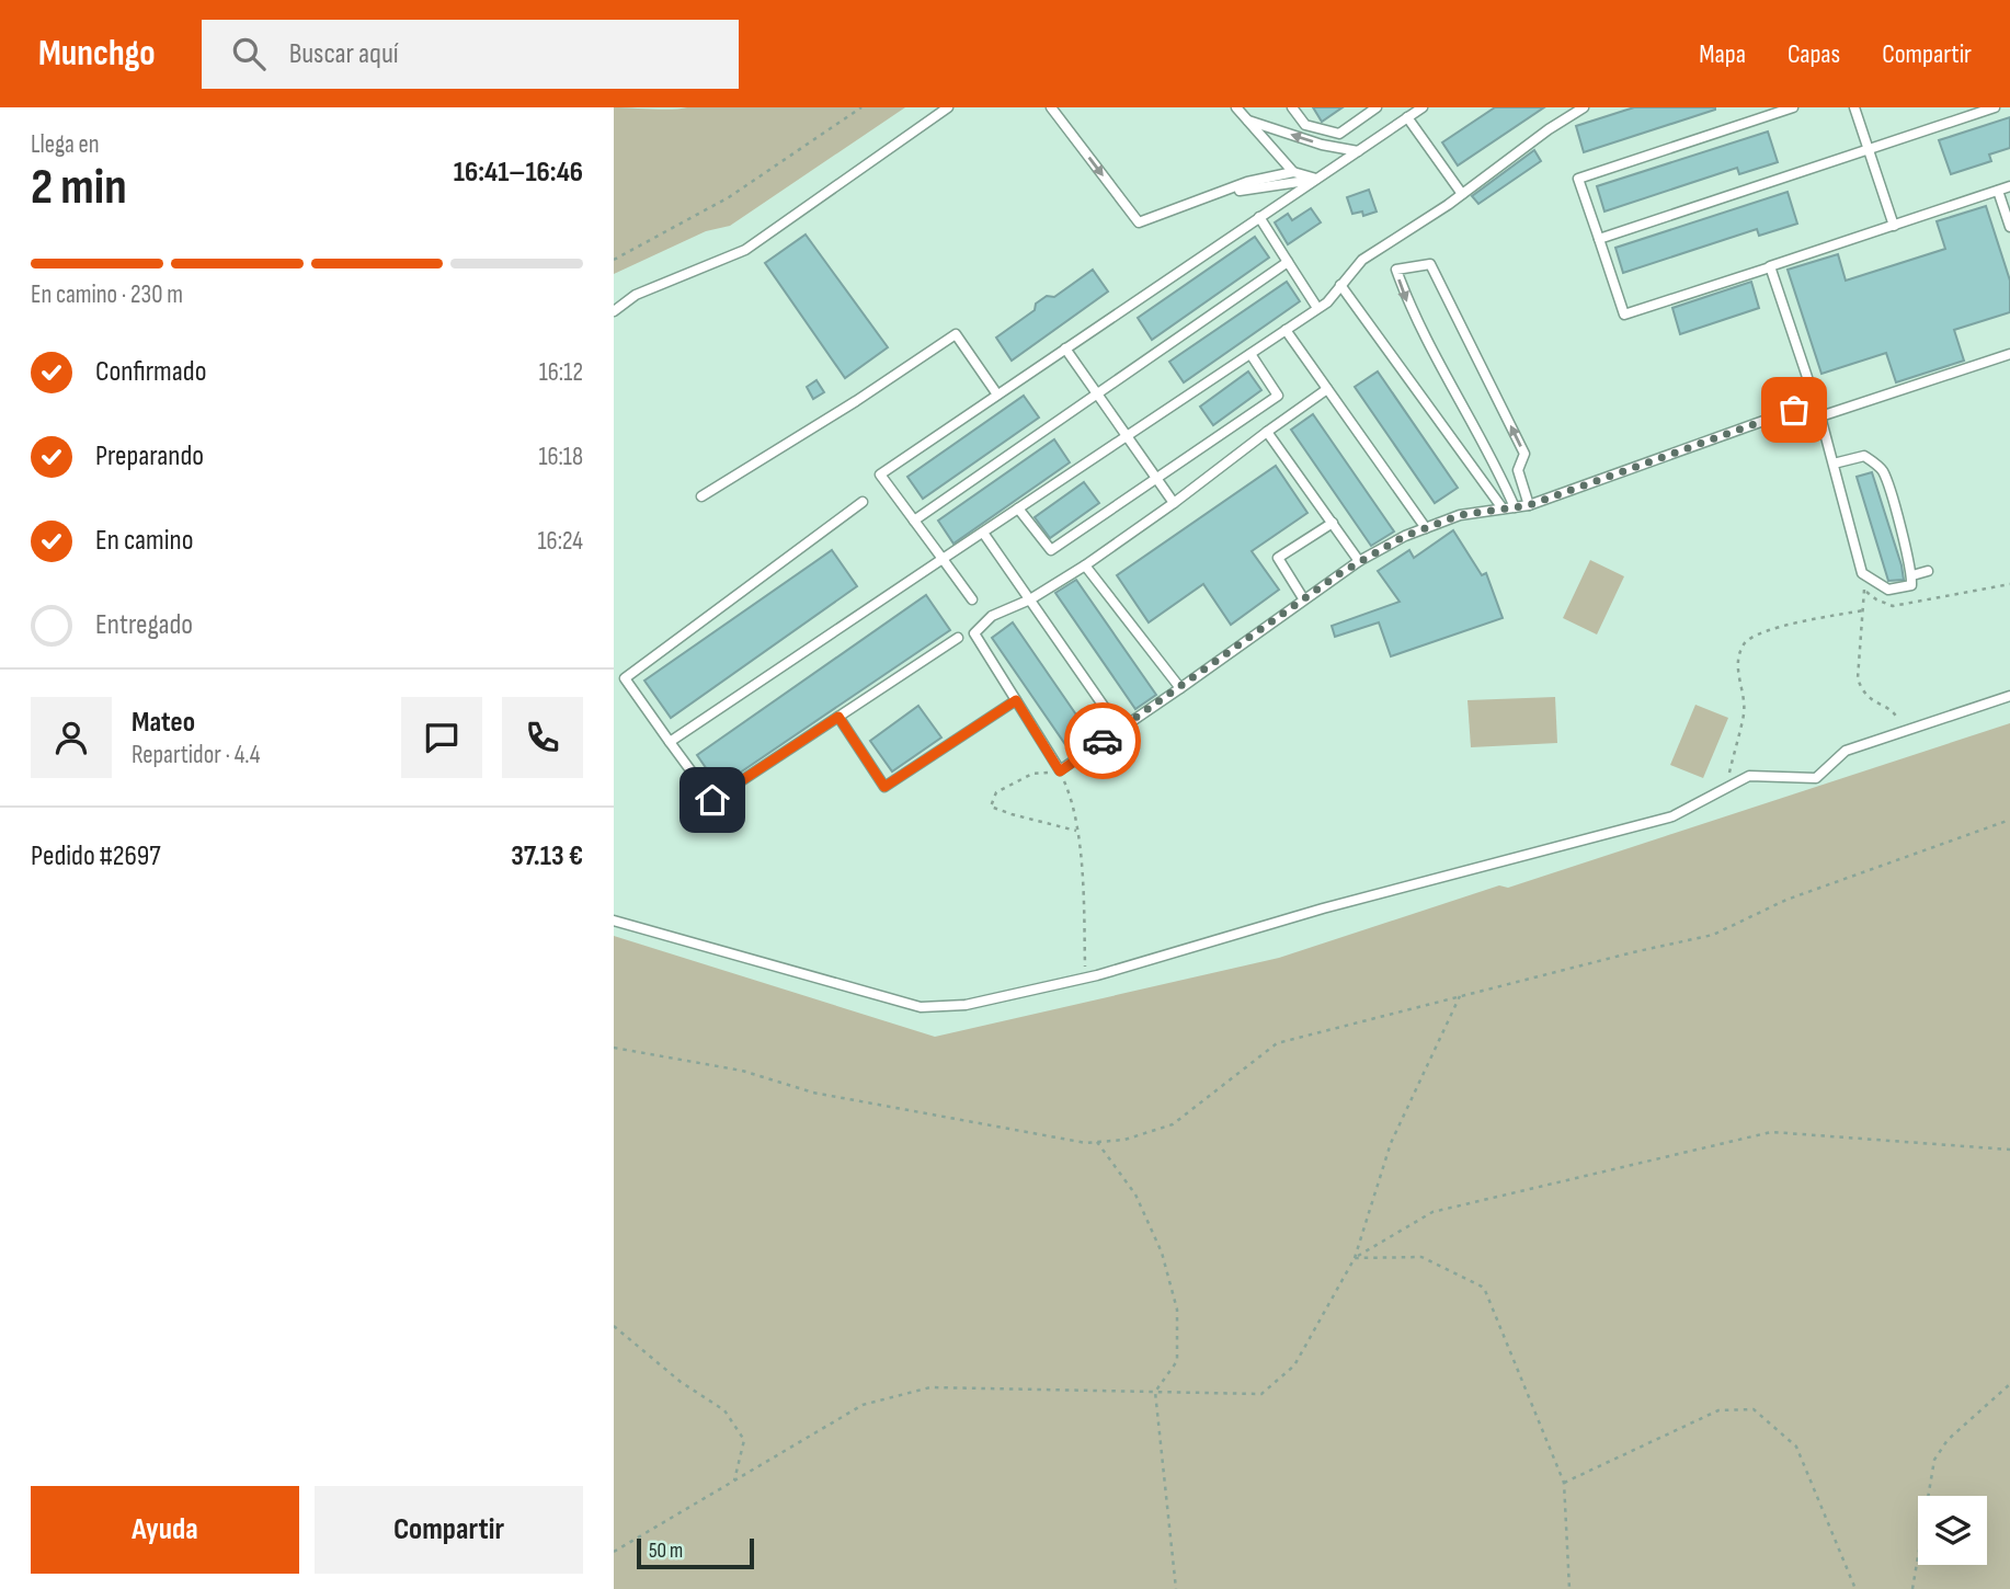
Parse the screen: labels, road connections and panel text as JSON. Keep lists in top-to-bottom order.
{
  "scale_bar": "50 m",
  "page": {
    "header": "Munchgo",
    "search": "Buscar aquí",
    "nav": ["Mapa", "Capas", "Compartir"],
    "heading": ["2 min", "Llega en", "16:41–16:46"],
    "panel": [
      "Mateo",
      "Repartidor · 4.4",
      "Pedido #2697",
      "37.13 €"
    ],
    "bar": "En camino · 230 m",
    "list": [
      ["Confirmado", "16:12"],
      ["Preparando", "16:18"],
      ["En camino", "16:24"],
      "Entregado"
    ],
    "buttons": ["Ayuda", "Compartir"],
    "scale": "50 m"
  }
}
